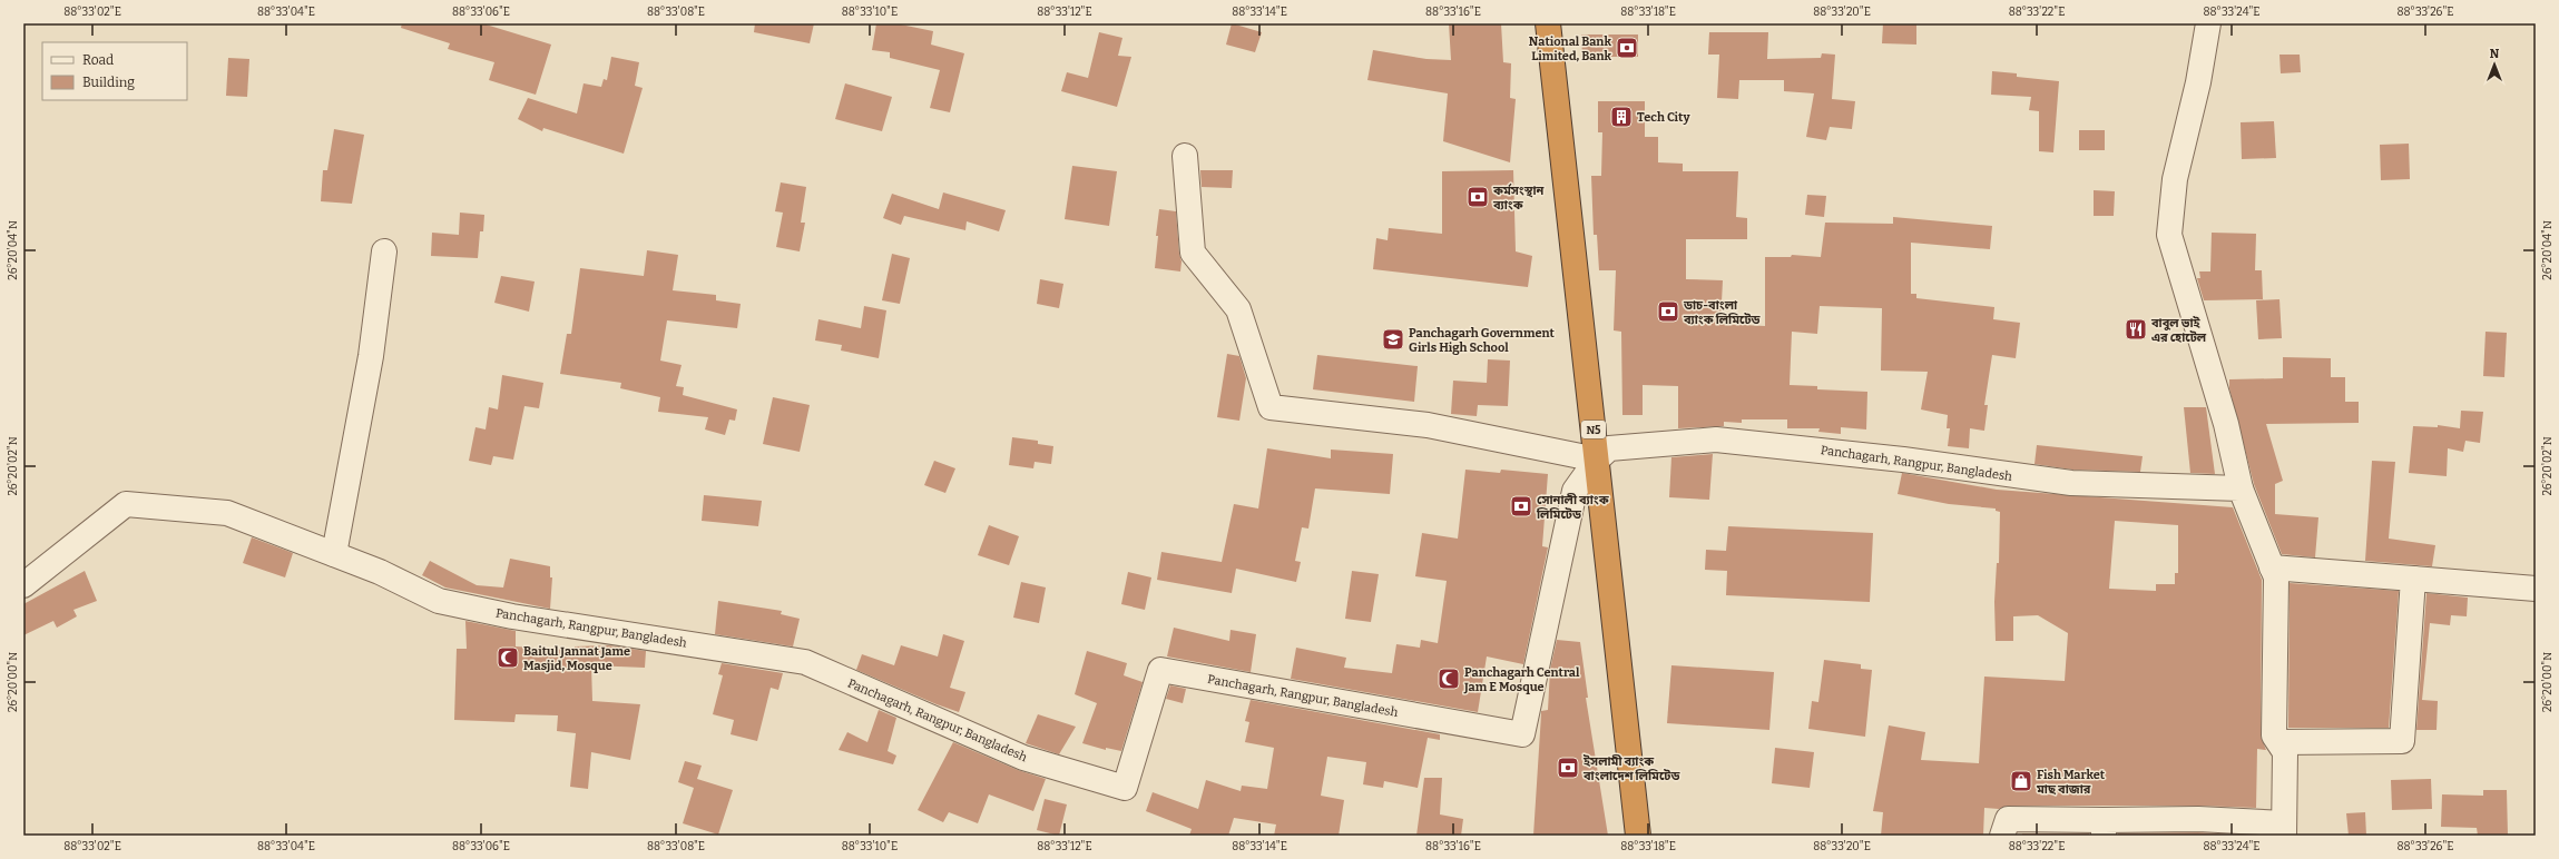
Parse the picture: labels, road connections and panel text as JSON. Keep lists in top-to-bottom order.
{
  "streets": {
    "highway": ["N5"],
    "street": ["Panchagarh, Rangpur, Bangladesh"]
  },
  "crossings": [
    ["N5", "Panchagarh, Rangpur, Bangladesh"]
  ],
  "places": {
    "bank": [
      "National Bank Limited, Bank",
      "কর্মসংস্থান ব্যাংক",
      "ডাচ-বাংলা ব্যাংক লিমিটেড",
      "সোনালী ব্যাংক লিমিটেড",
      "ইসলামী ব্যাংক বাংলাদেশ লিমিটেড"
    ],
    "building": ["Tech City"],
    "restaurant": ["বাবুল ভাই এর হোটেল"],
    "school or university": ["Panchagarh Government Girls High School"],
    "mosque": ["Baitul Jannat Jame Masjid, Mosque", "Panchagarh Central Jam E Mosque"],
    "shop": ["Fish Market মাছ বাজার"]
  },
  "legend": ["Road", "Building"],
  "north": "top",
  "coordinates": [
    "88°33'02\"E",
    "88°33'04\"E",
    "88°33'06\"E",
    "88°33'08\"E",
    "88°33'10\"E",
    "88°33'12\"E",
    "88°33'14\"E",
    "88°33'16\"E",
    "88°33'18\"E",
    "88°33'20\"E",
    "88°33'22\"E",
    "88°33'24\"E",
    "88°33'26\"E",
    "26°20'04\"N",
    "26°20'02\"N",
    "26°20'00\"N"
  ]
}
